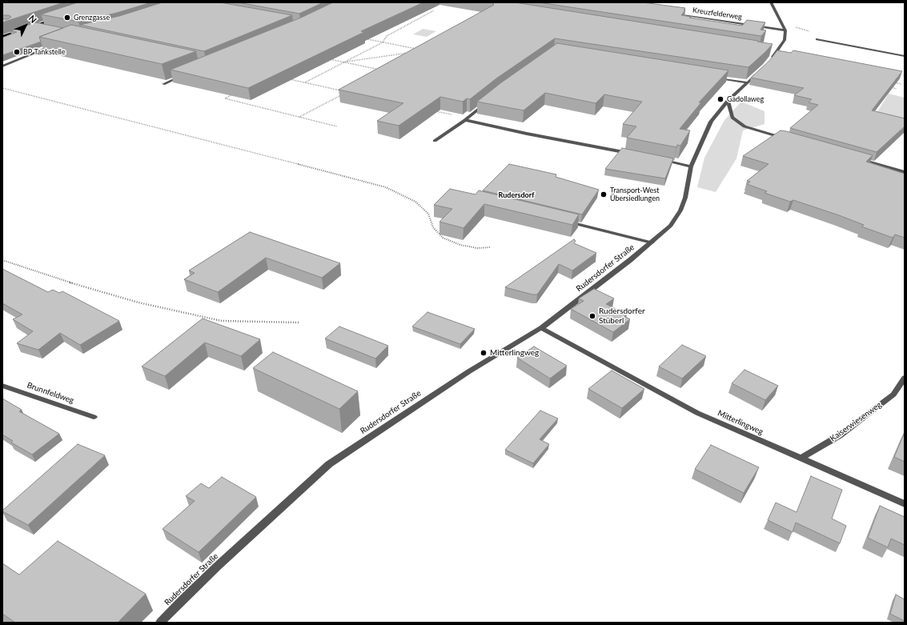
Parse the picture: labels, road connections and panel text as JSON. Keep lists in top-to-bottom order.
{
  "streets": {
    "street": [
      "Kreuzfelderweg",
      "Rudersdorfer Straße",
      "Brunnfeldweg",
      "Kaiserwiesenweg",
      "Mitterlingweg"
    ]
  },
  "crossings": [
    ["Rudersdorfer Straße", "Mitterlingweg"],
    ["Kaiserwiesenweg", "Mitterlingweg"]
  ],
  "districts": ["Rudersdorf"],
  "places": [
    "Grenzgasse",
    "BP Tankstelle",
    "Gadollaweg",
    "Transport-West Übersiedlungen",
    "Rudersdorfer Stüberl",
    "Mitterlingweg"
  ],
  "north": "top right"
}
